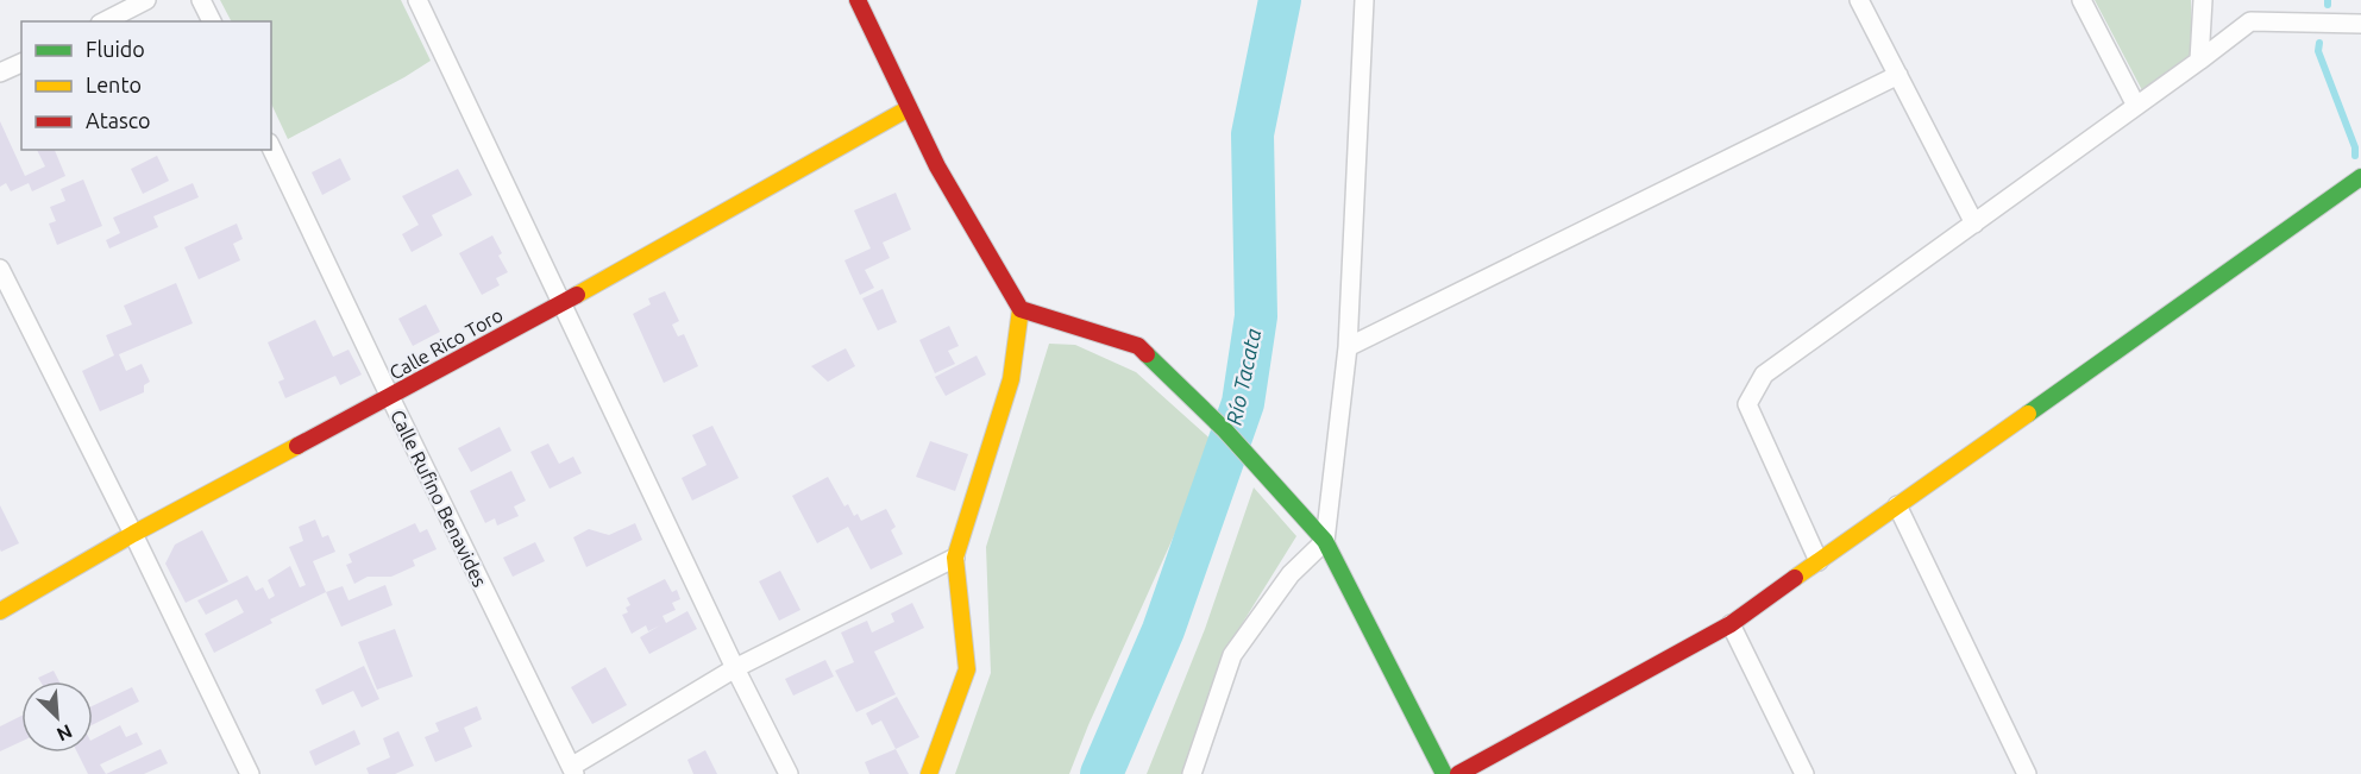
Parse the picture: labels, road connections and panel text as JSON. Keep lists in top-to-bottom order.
{
  "streets": {
    "street": ["Calle Rico Toro", "Calle Rufino Benavides"]
  },
  "crossings": [
    ["Calle Rico Toro", "Calle Rufino Benavides"]
  ],
  "water": ["Río Tacata"],
  "legend": ["Fluido", "Lento", "Atasco"],
  "north": "bottom right"
}
